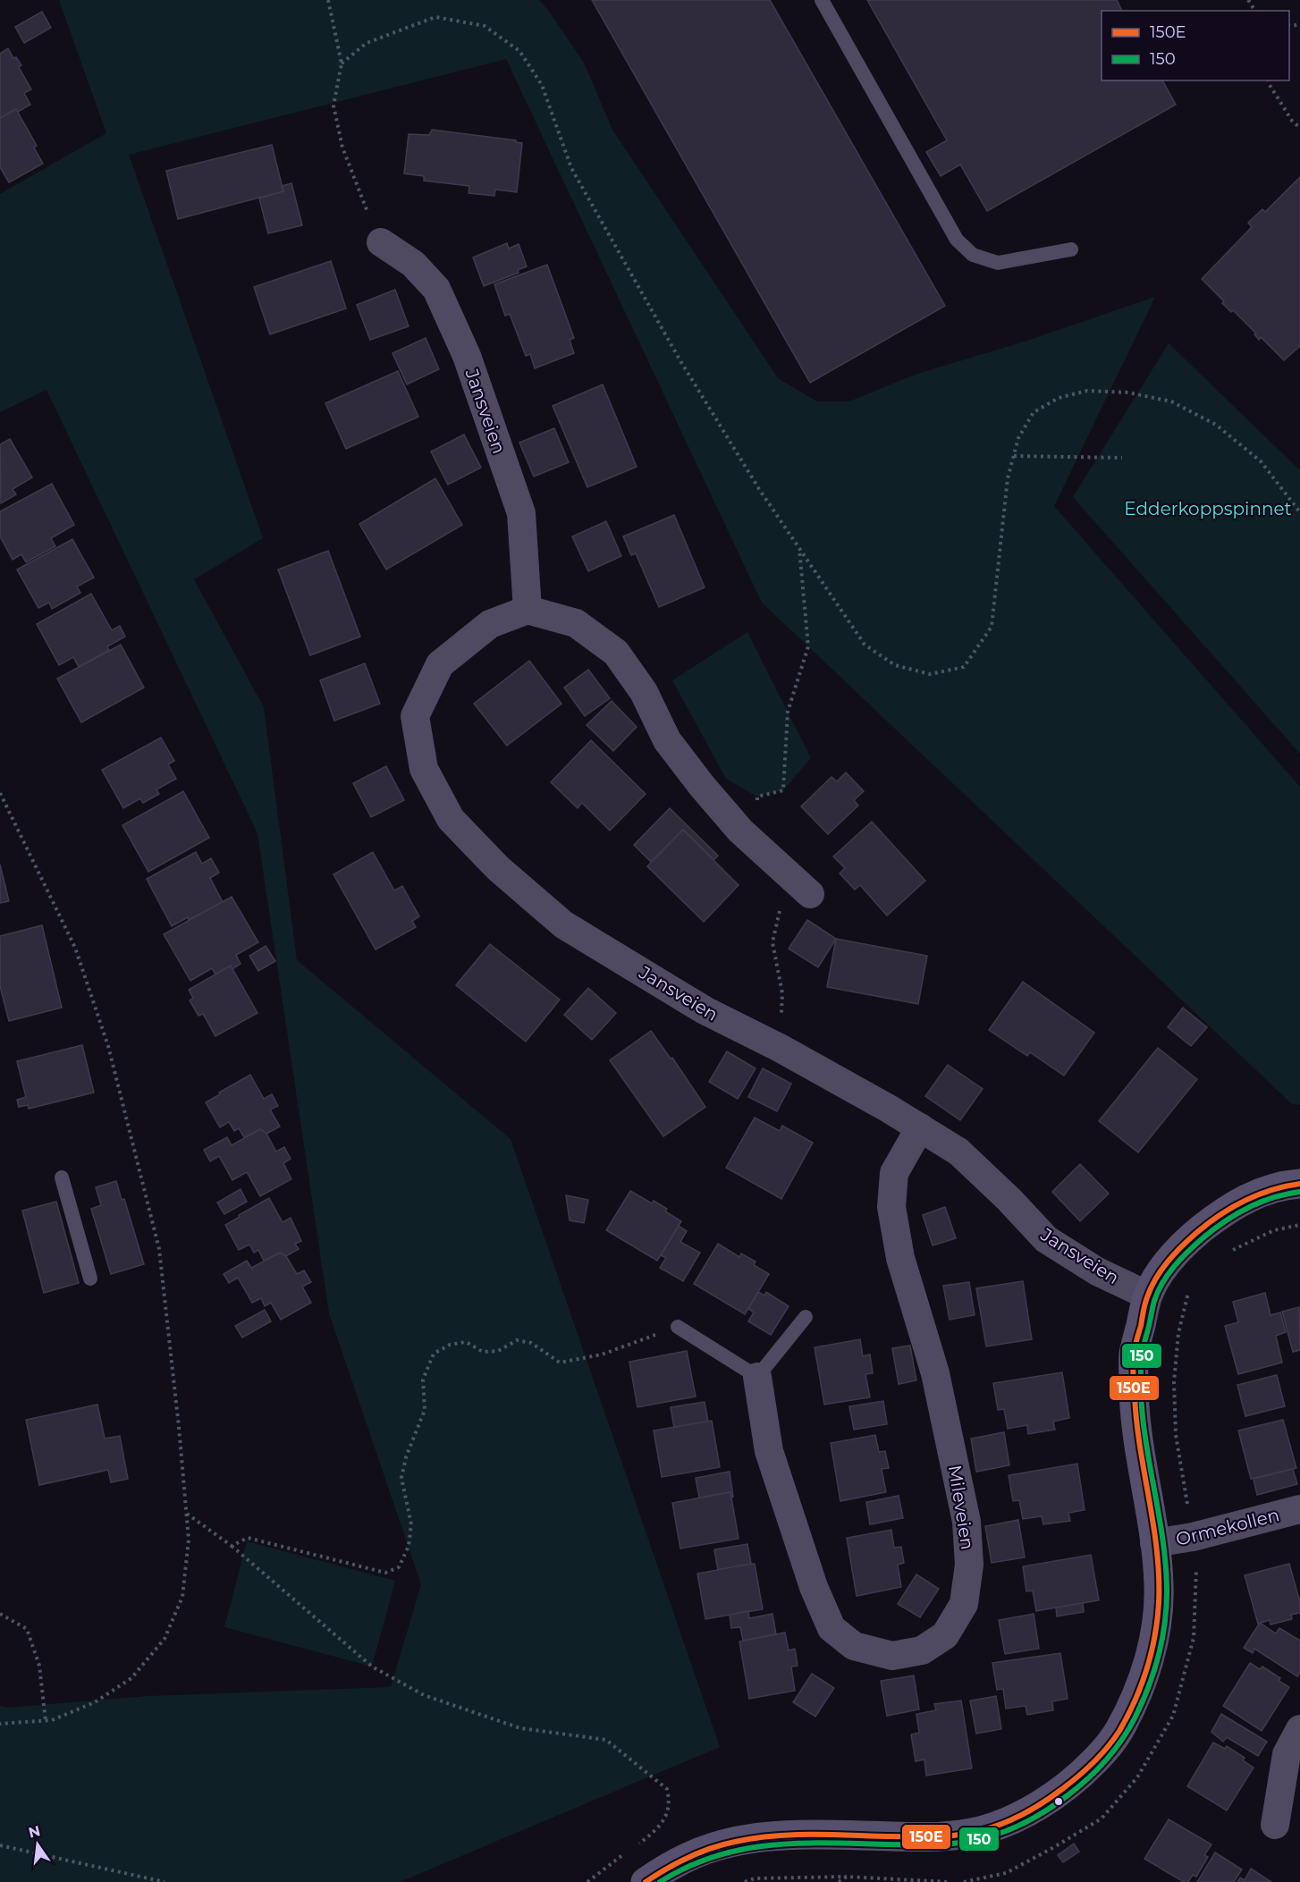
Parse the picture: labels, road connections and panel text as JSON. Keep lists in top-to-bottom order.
{
  "streets": {
    "street": ["Jansveien", "Mileveien", "Ormekollen"]
  },
  "crossings": [
    ["Jansveien", "Mileveien"]
  ],
  "parks": ["Edderkoppspinnet"],
  "lines": ["transit line 150E", "transit line 150"],
  "legend": ["150E", "150"],
  "north": "top"
}
